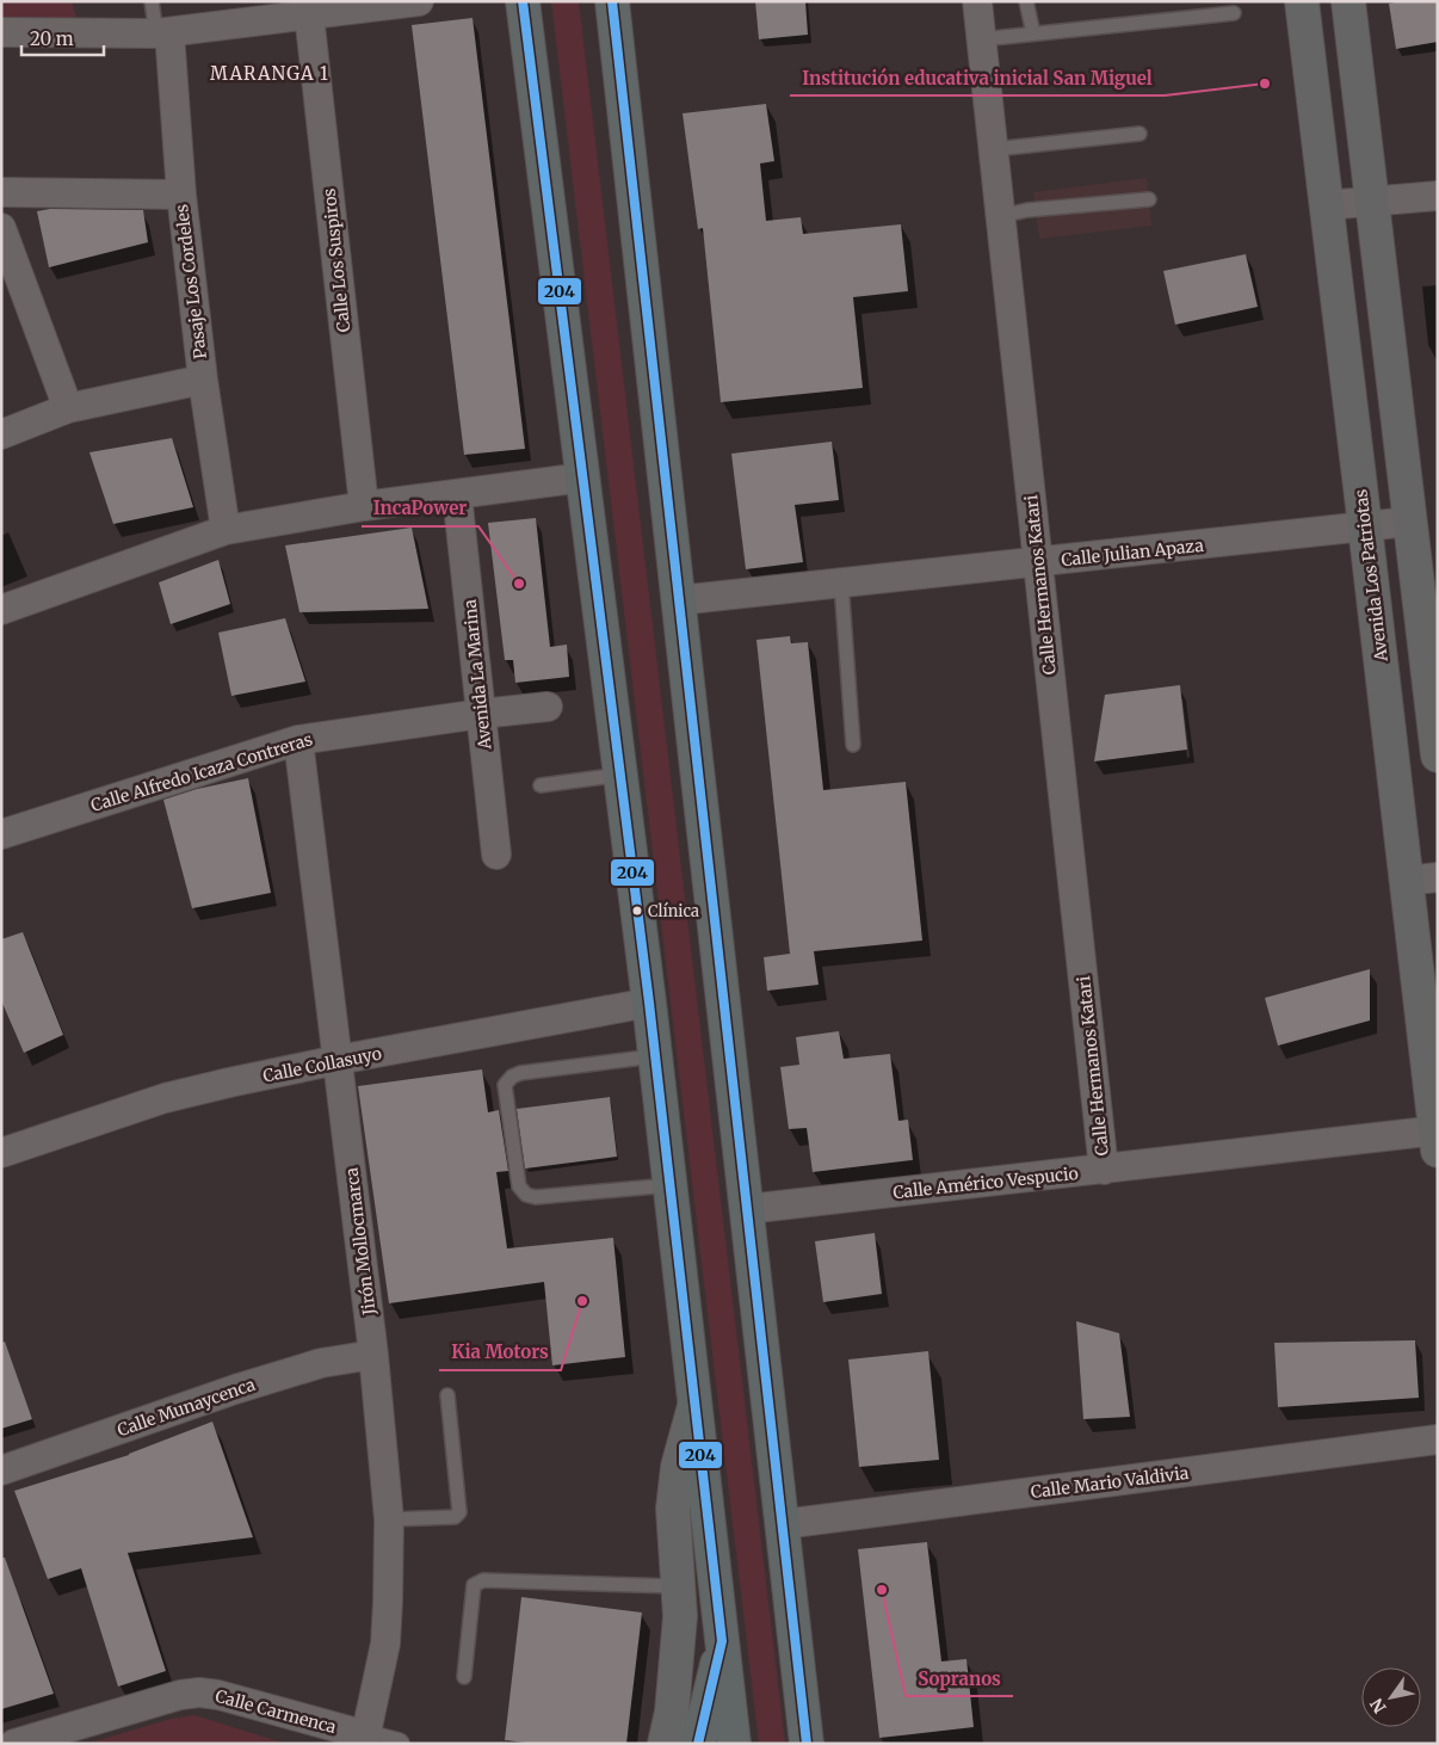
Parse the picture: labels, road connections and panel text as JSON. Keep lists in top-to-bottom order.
{
  "streets": {
    "main road": ["Avenida Los Patriotas"],
    "street": [
      "Calle Los Suspiros",
      "Pasaje Los Cordeles",
      "Calle Julian Apaza",
      "Calle Hermanos Katari",
      "Avenida La Marina",
      "Calle Alfredo Icaza Contreras",
      "Calle Collasuyo",
      "Calle Américo Vespucio",
      "Jirón Mollocmarca",
      "Calle Munaycenca",
      "Calle Mario Valdivia",
      "Calle Carmenca"
    ]
  },
  "crossings": [
    ["Calle Julian Apaza", "Avenida Los Patriotas"],
    ["Calle Julian Apaza", "Calle Hermanos Katari"],
    ["Avenida Los Patriotas", "Calle Américo Vespucio"],
    ["Calle Hermanos Katari", "Calle Américo Vespucio"],
    ["Avenida La Marina", "Calle Alfredo Icaza Contreras"],
    ["Calle Alfredo Icaza Contreras", "Jirón Mollocmarca"],
    ["Calle Collasuyo", "Jirón Mollocmarca"],
    ["Jirón Mollocmarca", "Calle Munaycenca"],
    ["Jirón Mollocmarca", "Calle Carmenca"]
  ],
  "districts": ["MARANGA 1"],
  "places": [
    "Institución educativa inicial San Miguel",
    "IncaPower",
    "Clínica",
    "Kia Motors",
    "Sopranos"
  ],
  "lines": ["transit line 204"],
  "scale_bar": "20 m",
  "north": "bottom left"
}
